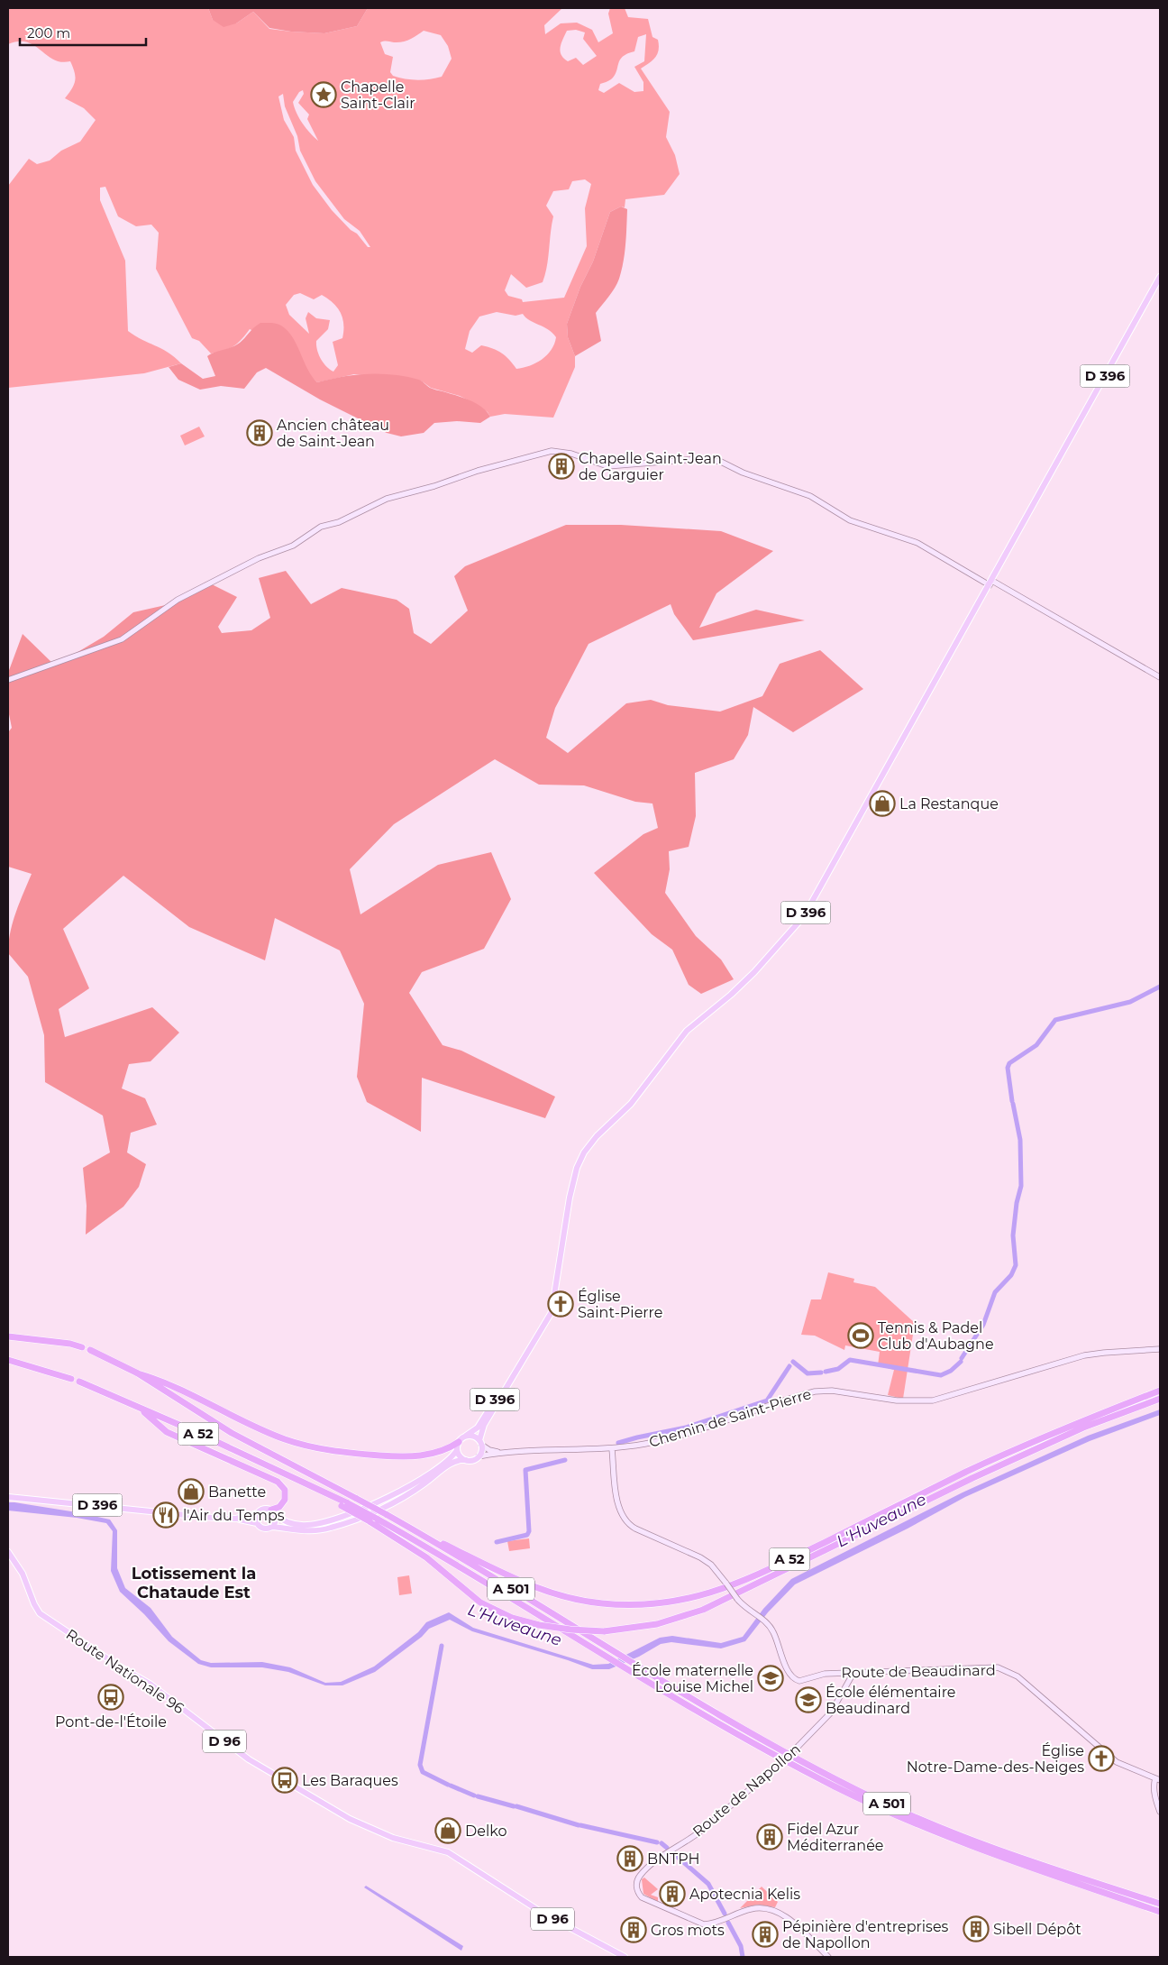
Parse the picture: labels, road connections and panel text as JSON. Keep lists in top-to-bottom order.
{
  "streets": {
    "highway": ["A 52", "A 501"],
    "main road": ["D 396", "Route Nationale 96", "D 96"],
    "street": ["Chemin de Saint-Pierre", "Route de Beaudinard", "Route de Napollon"]
  },
  "crossings": [
    ["D 396", "Chemin de Saint-Pierre"],
    ["Chemin de Saint-Pierre", "Route de Beaudinard"],
    ["A 52", "A 501"],
    ["Route de Beaudinard", "Route de Napollon"]
  ],
  "districts": ["Lotissement la Chataude Est"],
  "water": ["L'Huveaune"],
  "places": {
    "place": ["Chapelle Saint-Clair"],
    "building": [
      "Ancien château de Saint-Jean",
      "Chapelle Saint-Jean de Garguier",
      "Fidel Azur Méditerranée",
      "BNTPH",
      "Apotecnia Kelis",
      "Sibell Dépôt",
      "Gros mots",
      "Pépinière d'entreprises de Napollon"
    ],
    "shop": ["La Restanque", "Banette", "Delko"],
    "church": ["Église Saint-Pierre", "Église Notre-Dame-des-Neiges"],
    "sports": ["Tennis & Padel Club d'Aubagne"],
    "restaurant": ["l'Air du Temps"],
    "school or university": ["École maternelle Louise Michel", "École élémentaire Beaudinard"],
    "bus stop": ["Pont-de-l'Étoile", "Les Baraques"]
  },
  "scale_bar": "200 m"
}
